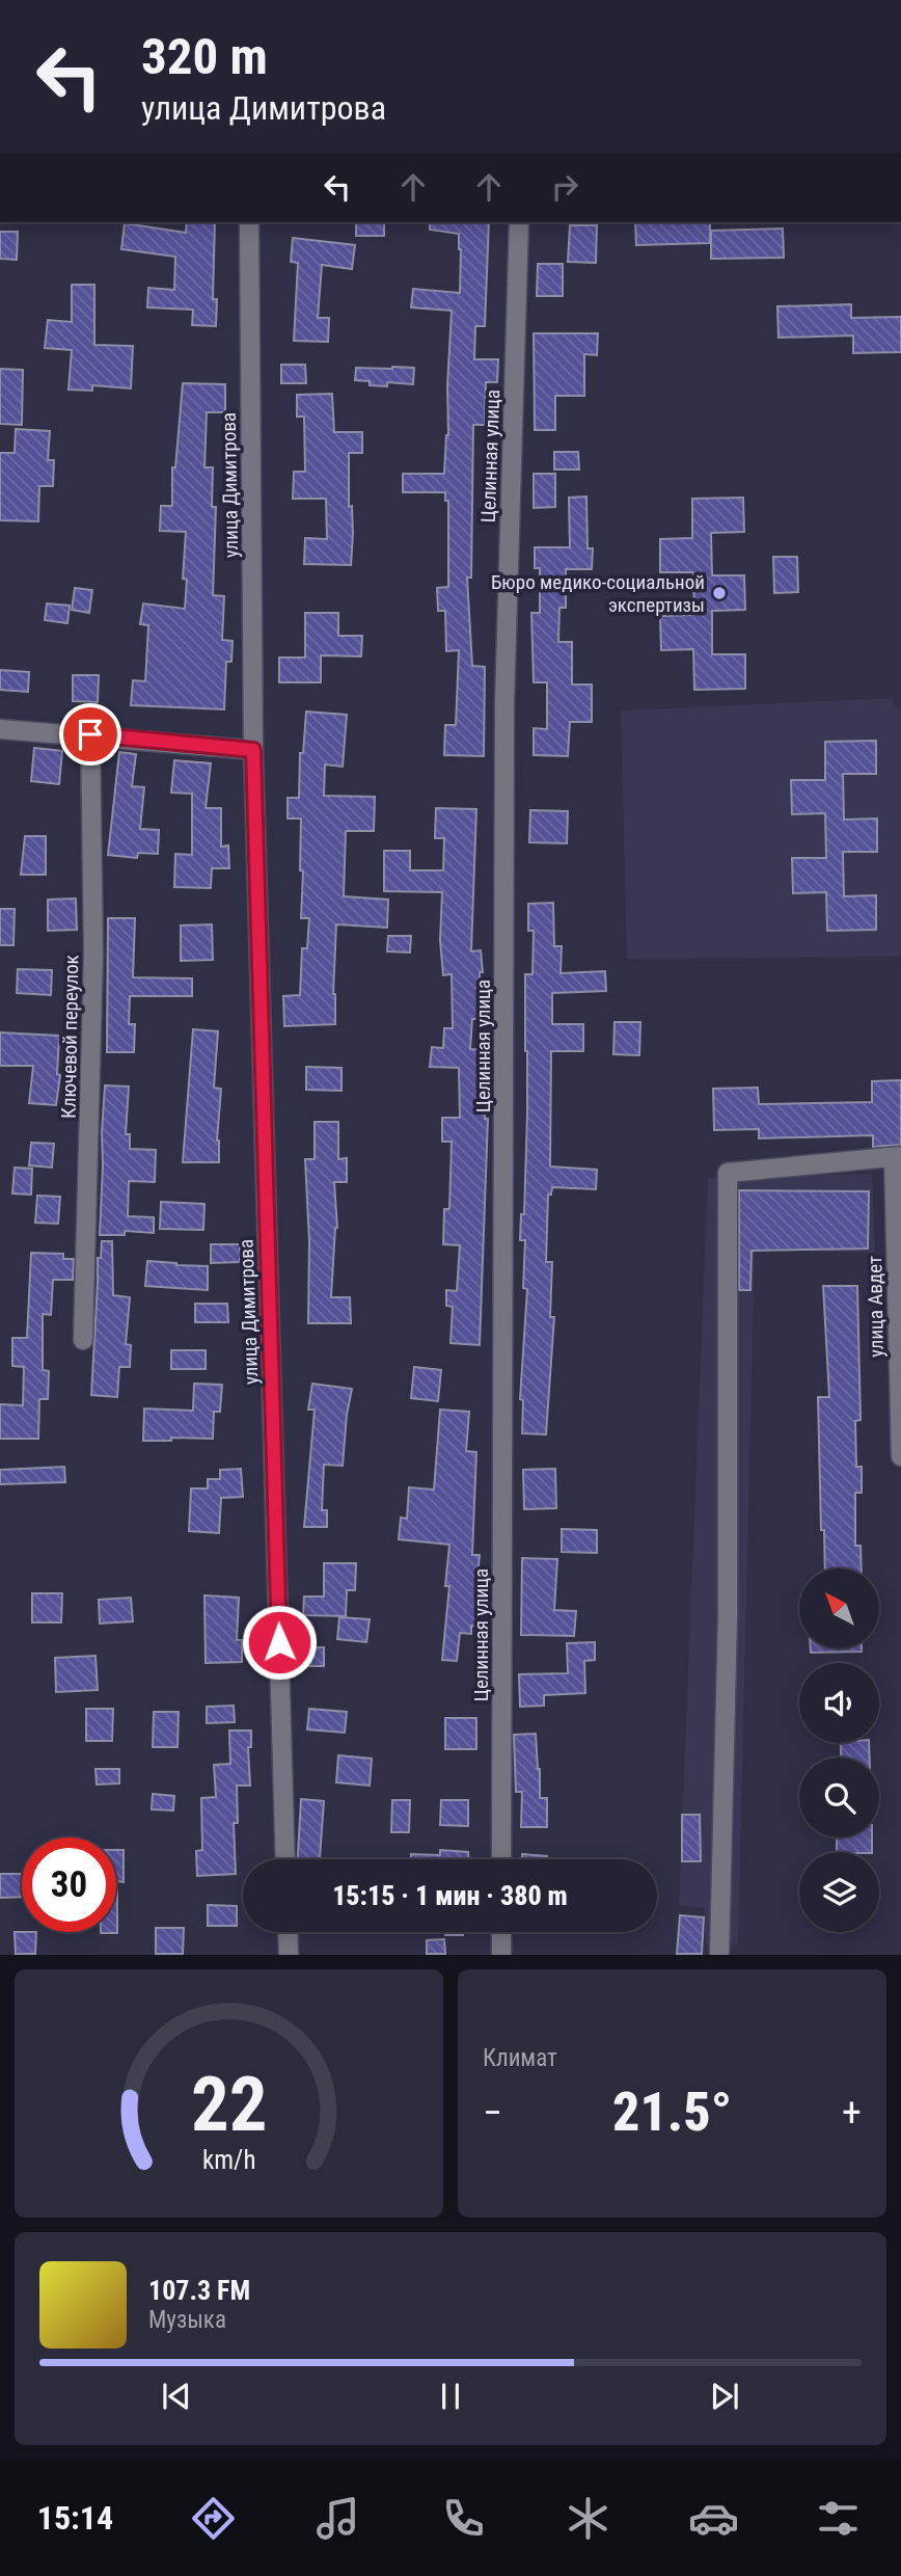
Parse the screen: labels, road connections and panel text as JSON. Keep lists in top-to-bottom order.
{
  "streets": {
    "street": [
      "Целинная улица",
      "улица Димитрова",
      "Ключевой переулок",
      "улица Авдет"
    ]
  },
  "places": ["Бюро медико-социальной экспертизы"],
  "north": "top left",
  "page": {
    "turn": ["320 m", "улица Димитрова"],
    "limit": "30",
    "trip": "15:15 · 1 мин · 380 m",
    "tile": "Климат",
    "heat": ["−", "21.5°", "+"],
    "song": ["107.3 FM", "Музыка"],
    "tabs": "15:14",
    "gauge": ["22", "km/h"]
  }
}
